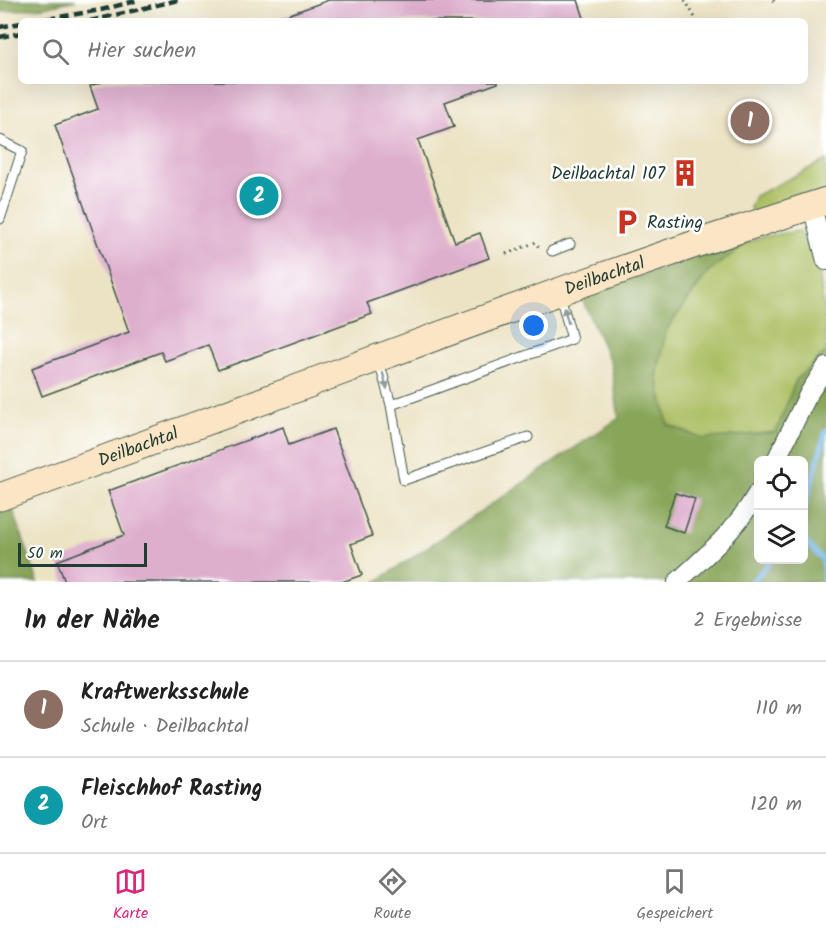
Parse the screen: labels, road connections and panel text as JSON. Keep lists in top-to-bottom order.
{
  "streets": {
    "street": ["Deilbachtal"]
  },
  "places": {
    "building": ["Deilbachtal 107"],
    "parking": ["Rasting"]
  },
  "scale_bar": "50 m",
  "page": {
    "search": "Hier suchen",
    "pins": ["1", "2"],
    "scale": "50 m",
    "heading": ["In der Nähe", "2 Ergebnisse"],
    "list": [
      {
        "mark": "1",
        "name": "Kraftwerksschule",
        "note": "Schule · Deilbachtal",
        "value": "110 m"
      },
      {
        "mark": "2",
        "name": "Fleischhof Rasting",
        "note": "Ort",
        "value": "120 m"
      }
    ],
    "nav": ["Karte", "Route", "Gespeichert"]
  }
}
